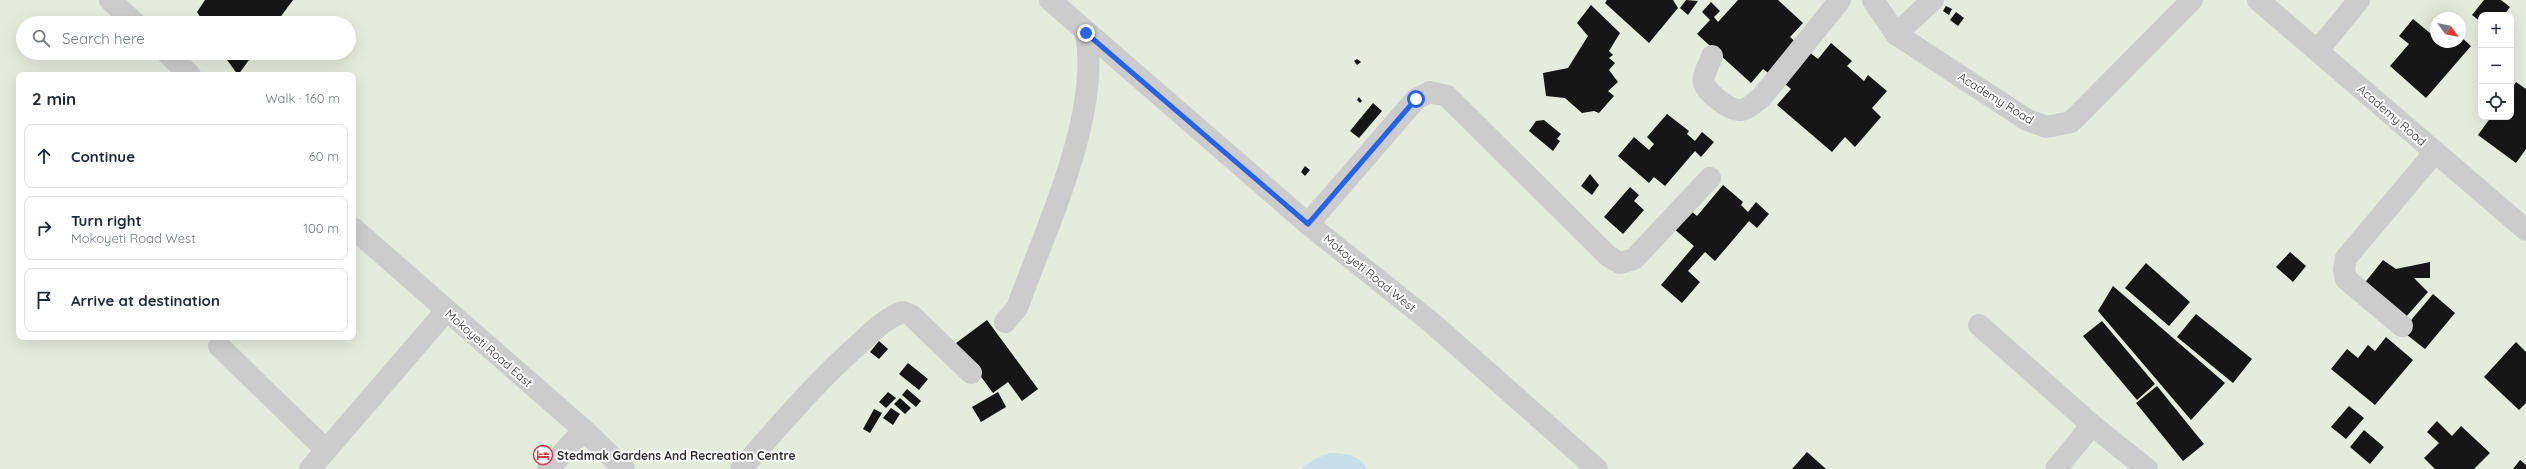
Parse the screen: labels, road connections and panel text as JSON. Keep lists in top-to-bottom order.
{
  "streets": {
    "street": ["Academy Road", "Mokoyeti Road West", "Mokoyeti Road East"]
  },
  "places": {
    "hotel": ["Stedmak Gardens And Recreation Centre"]
  },
  "north": "bottom right",
  "page": {
    "map_buttons": ["+", "−"],
    "search": "Search here",
    "heading": ["2 min", "Walk · 160 m"],
    "list": [
      ["Continue", "60 m"],
      ["Turn right", "Mokoyeti Road West", "100 m"],
      "Arrive at destination"
    ]
  }
}
